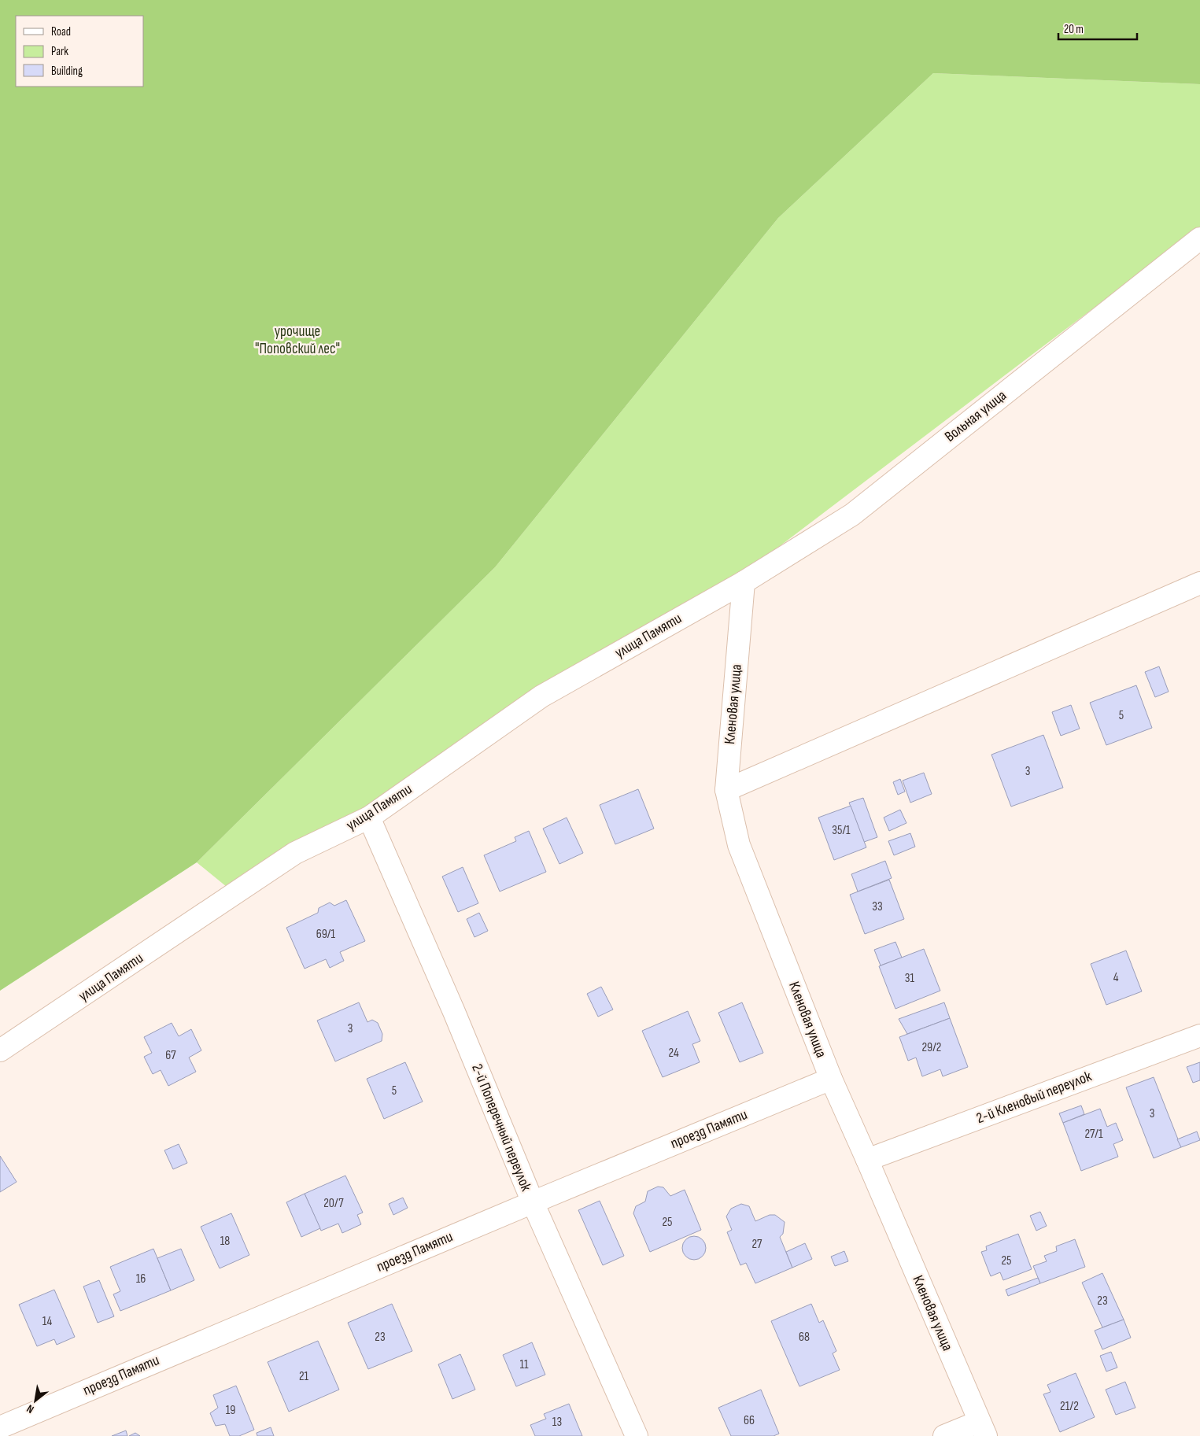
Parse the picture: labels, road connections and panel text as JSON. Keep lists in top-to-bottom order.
{
  "streets": {
    "street": [
      "Вольная улица",
      "улица Памяти",
      "Кленовая улица",
      "2-й Кленовый переулок",
      "2-й Поперечный переулок",
      "проезд Памяти"
    ]
  },
  "crossings": [
    ["Вольная улица", "улица Памяти"],
    ["Вольная улица", "Кленовая улица"],
    ["улица Памяти", "Кленовая улица"],
    ["улица Памяти", "2-й Поперечный переулок"],
    ["Кленовая улица", "2-й Кленовый переулок"],
    ["Кленовая улица", "проезд Памяти"],
    ["2-й Поперечный переулок", "проезд Памяти"]
  ],
  "parks": ["урочище \"Поповский лес\""],
  "house_numbers": [
    "5",
    "3",
    "35/1",
    "33",
    "69/1",
    "4",
    "31",
    "3",
    "29/2",
    "24",
    "67",
    "5",
    "3",
    "27/1",
    "20/7",
    "25",
    "18",
    "27",
    "25",
    "16",
    "23",
    "14",
    "23",
    "68",
    "11",
    "21",
    "21/2",
    "19",
    "66",
    "13"
  ],
  "legend": ["Road", "Park", "Building"],
  "scale_bar": "20 m",
  "north": "bottom left"
}
